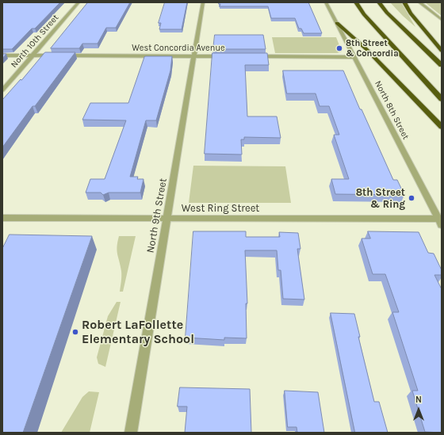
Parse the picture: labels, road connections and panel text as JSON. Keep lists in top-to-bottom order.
{
  "streets": {
    "street": [
      "North 10th Street",
      "West Concordia Avenue",
      "North 8th Street",
      "West Ring Street",
      "North 9th Street"
    ]
  },
  "crossings": [
    ["North 10th Street", "West Concordia Avenue"],
    ["West Concordia Avenue", "North 9th Street"],
    ["North 8th Street", "West Ring Street"],
    ["West Ring Street", "North 9th Street"]
  ],
  "places": ["8th Street & Concordia", "8th Street & Ring", "Robert LaFollette Elementary School"],
  "north": "top"
}
